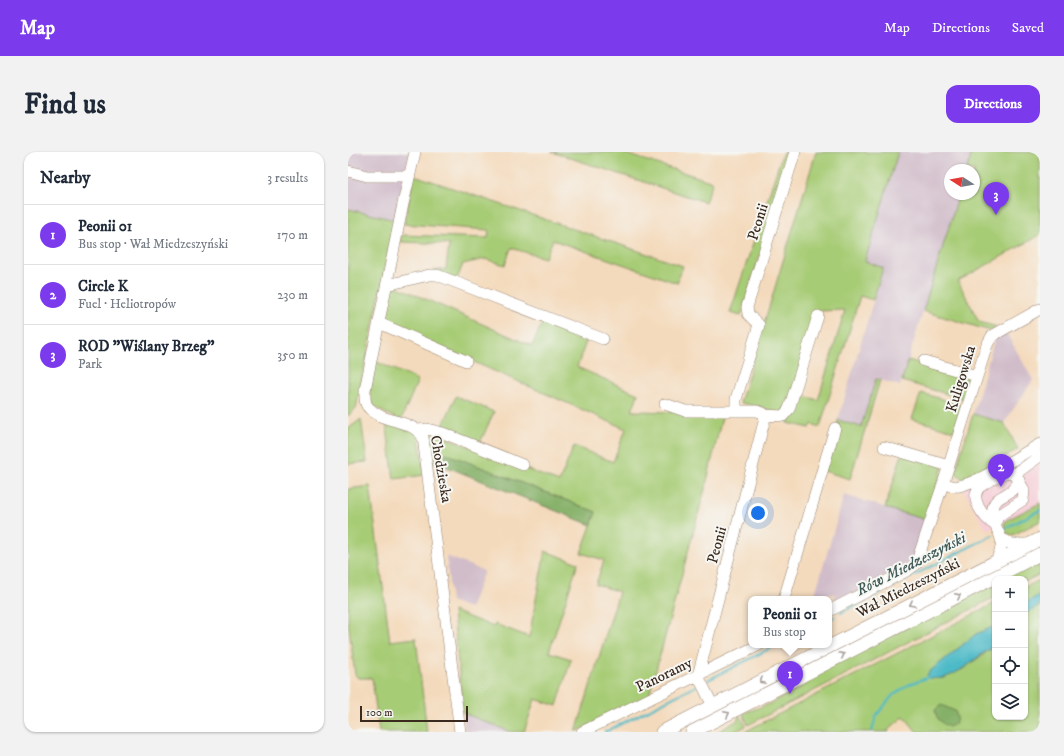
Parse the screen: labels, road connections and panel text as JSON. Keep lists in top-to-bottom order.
{
  "streets": {
    "main road": ["Wał Miedzeszyński"],
    "street": [
      "Peonii",
      "Kuligowska",
      "Chodzieska",
      "Panoramy"
    ]
  },
  "crossings": [
    ["Peonii", "Panoramy"]
  ],
  "water": ["Rów Miedzeszyński"],
  "scale_bar": "100 m",
  "north": "left",
  "page": {
    "header": "Map",
    "nav": ["Map", "Directions", "Saved"],
    "buttons": "Directions",
    "title": "Find us",
    "heading": ["Nearby", "3 results"],
    "pins": ["3", "2", "1"],
    "list": [
      {
        "mark": "1",
        "name": "Peonii 01",
        "note": "Bus stop · Wał Miedzeszyński",
        "value": "170 m"
      },
      {
        "mark": "2",
        "name": "Circle K",
        "note": "Fuel · Heliotropów",
        "value": "230 m"
      },
      {
        "mark": "3",
        "name": "ROD \"Wiślany Brzeg\"",
        "note": "Park",
        "value": "350 m"
      }
    ],
    "map_buttons": ["+", "−"],
    "popup": ["Peonii 01", "Bus stop"],
    "scale": "100 m"
  }
}
